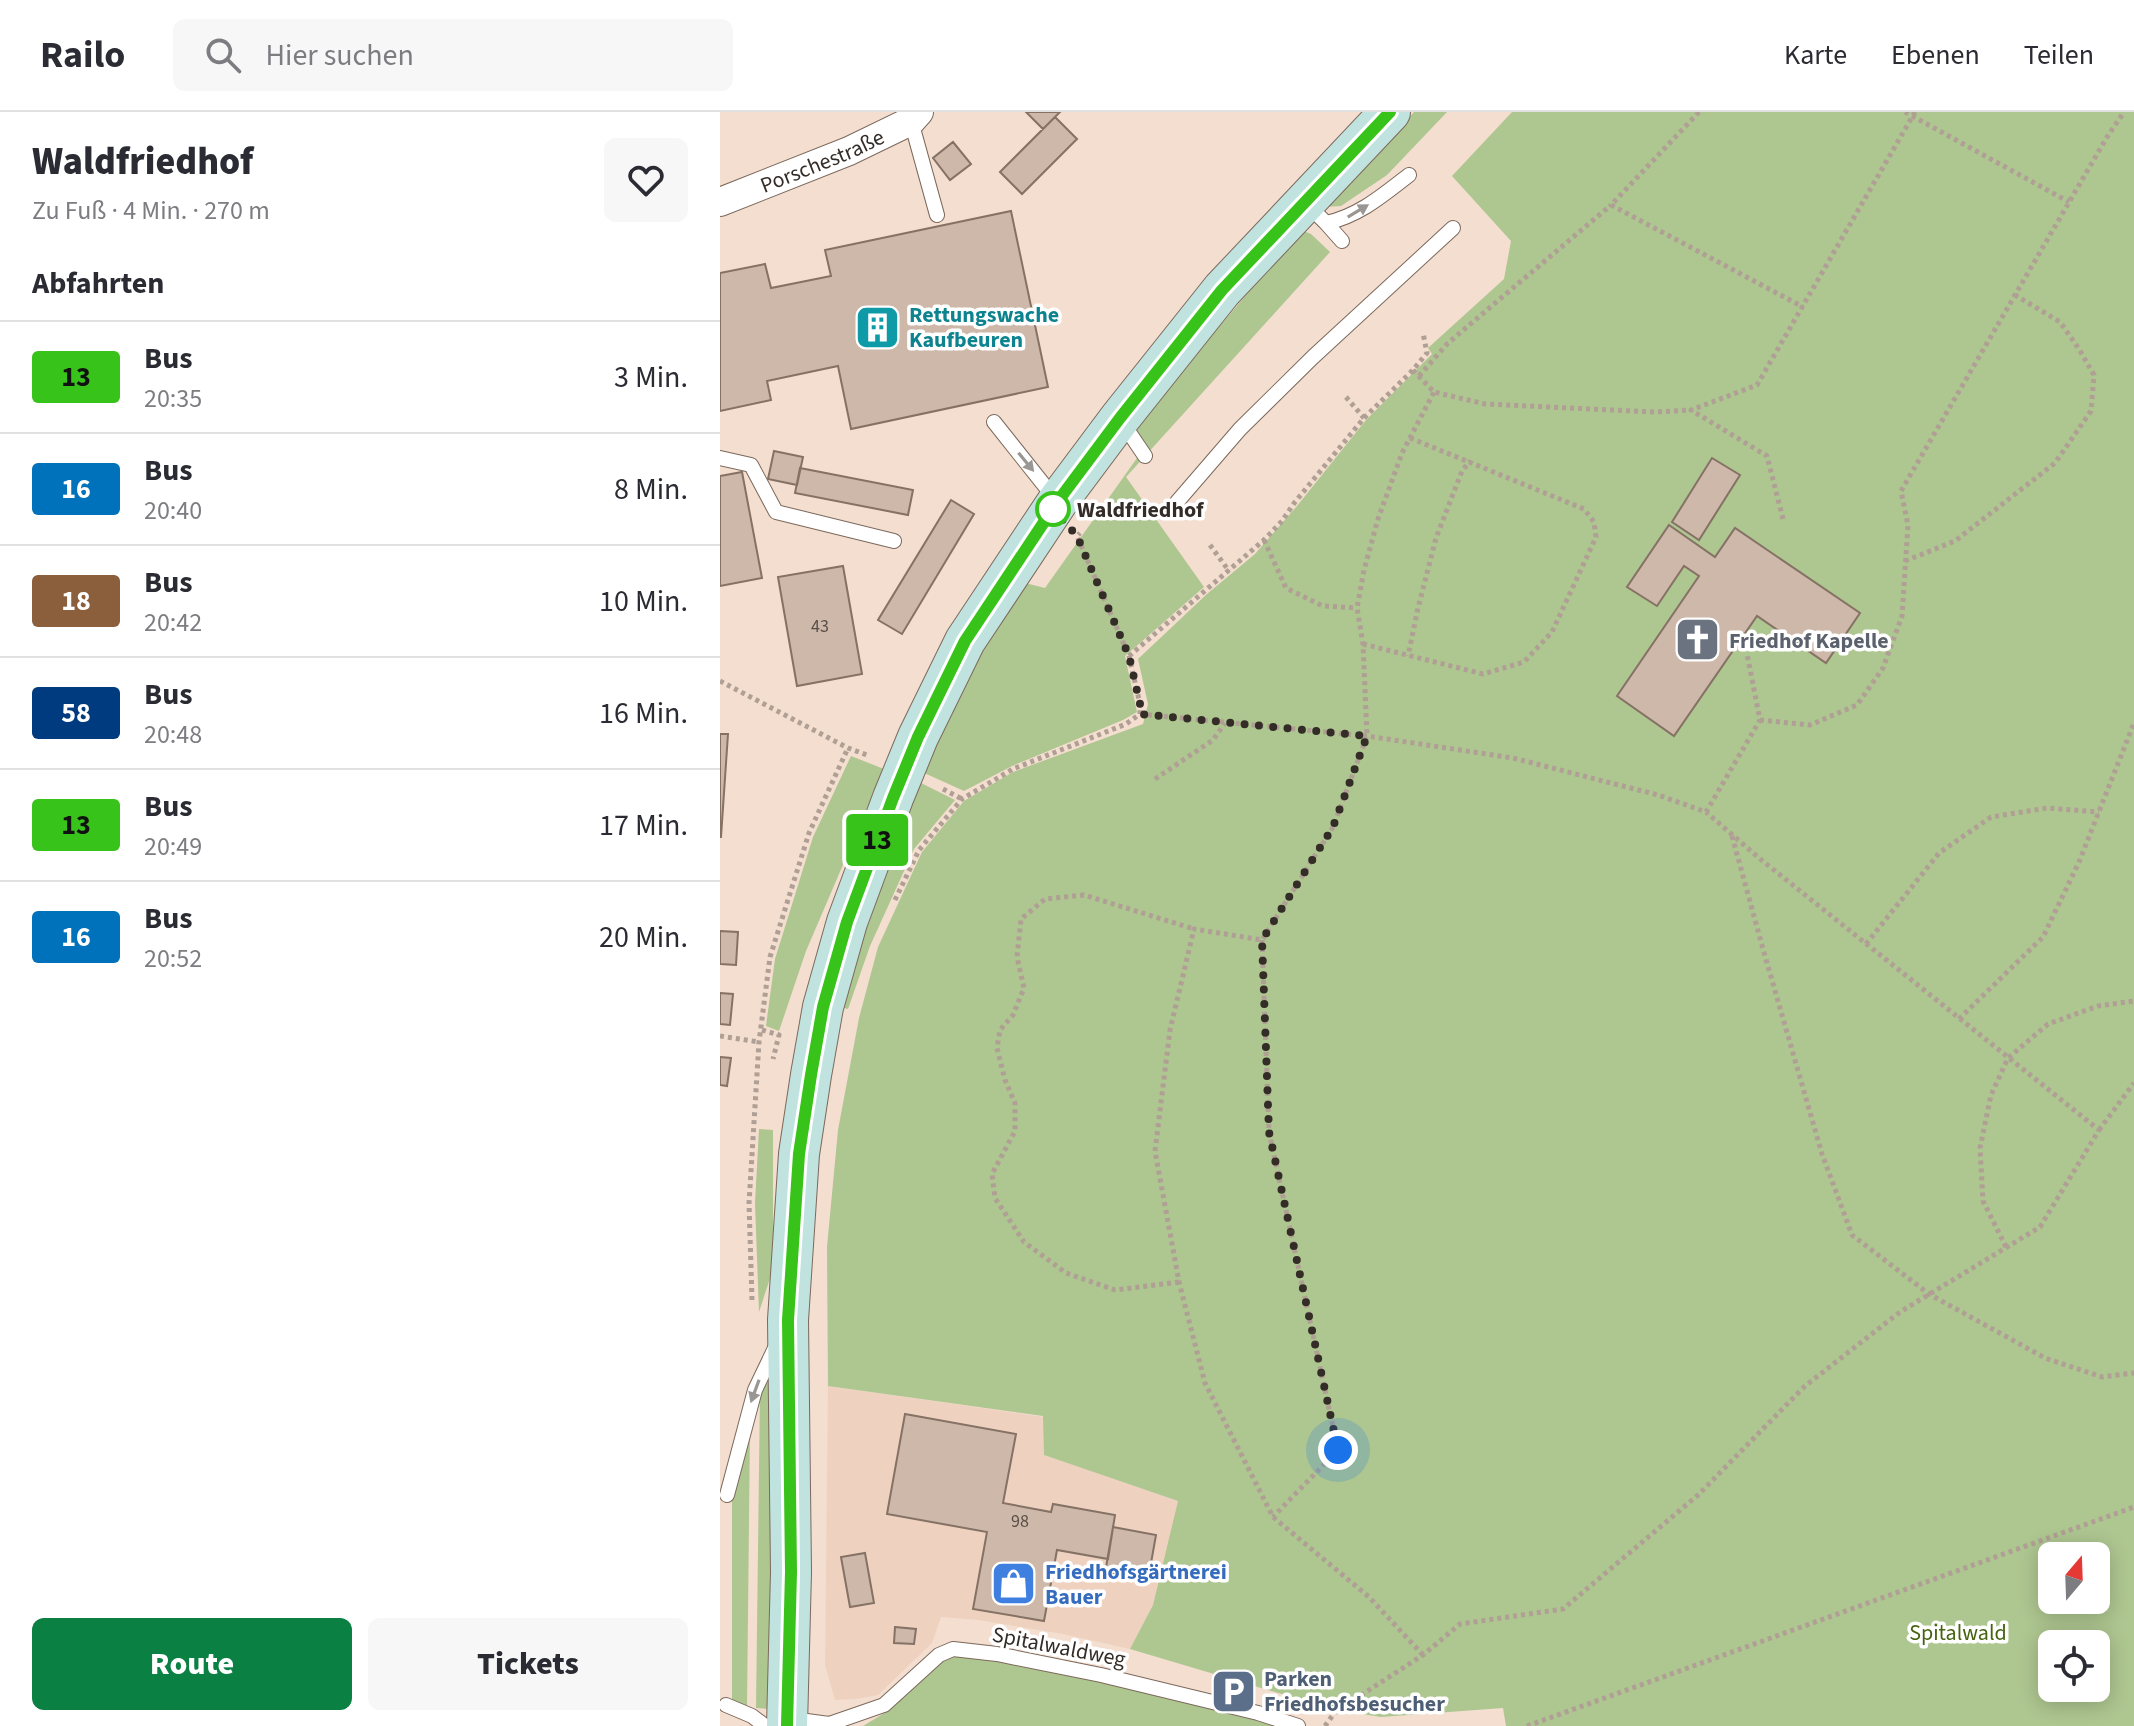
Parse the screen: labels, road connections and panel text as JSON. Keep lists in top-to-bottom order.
{
  "streets": {
    "street": ["Porschestraße"],
    "lane": ["Spitalwaldweg"]
  },
  "parks": ["Spitalwald"],
  "places": {
    "building": ["Rettungswache Kaufbeuren"],
    "other": ["Waldfriedhof"],
    "church": ["Friedhof Kapelle"],
    "shop": ["Friedhofsgärtnerei Bauer"],
    "parking": ["Parken Friedhofsbesucher"]
  },
  "lines": ["bus line 13"],
  "house_numbers": ["43", "98"],
  "north": "top",
  "page": {
    "header": "Railo",
    "search": "Hier suchen",
    "nav": ["Karte", "Ebenen", "Teilen"],
    "heading": [
      ["Waldfriedhof", "Zu Fuß · 4 Min. · 270 m"],
      "Abfahrten"
    ],
    "on_map": "13",
    "list": [
      {
        "mark": "13",
        "name": "Bus",
        "note": "20:35",
        "value": "3 Min."
      },
      {
        "mark": "16",
        "name": "Bus",
        "note": "20:40",
        "value": "8 Min."
      },
      {
        "mark": "18",
        "name": "Bus",
        "note": "20:42",
        "value": "10 Min."
      },
      {
        "mark": "58",
        "name": "Bus",
        "note": "20:48",
        "value": "16 Min."
      },
      {
        "mark": "13",
        "name": "Bus",
        "note": "20:49",
        "value": "17 Min."
      },
      {
        "mark": "16",
        "name": "Bus",
        "note": "20:52",
        "value": "20 Min."
      }
    ],
    "buttons": ["Route", "Tickets"]
  }
}
